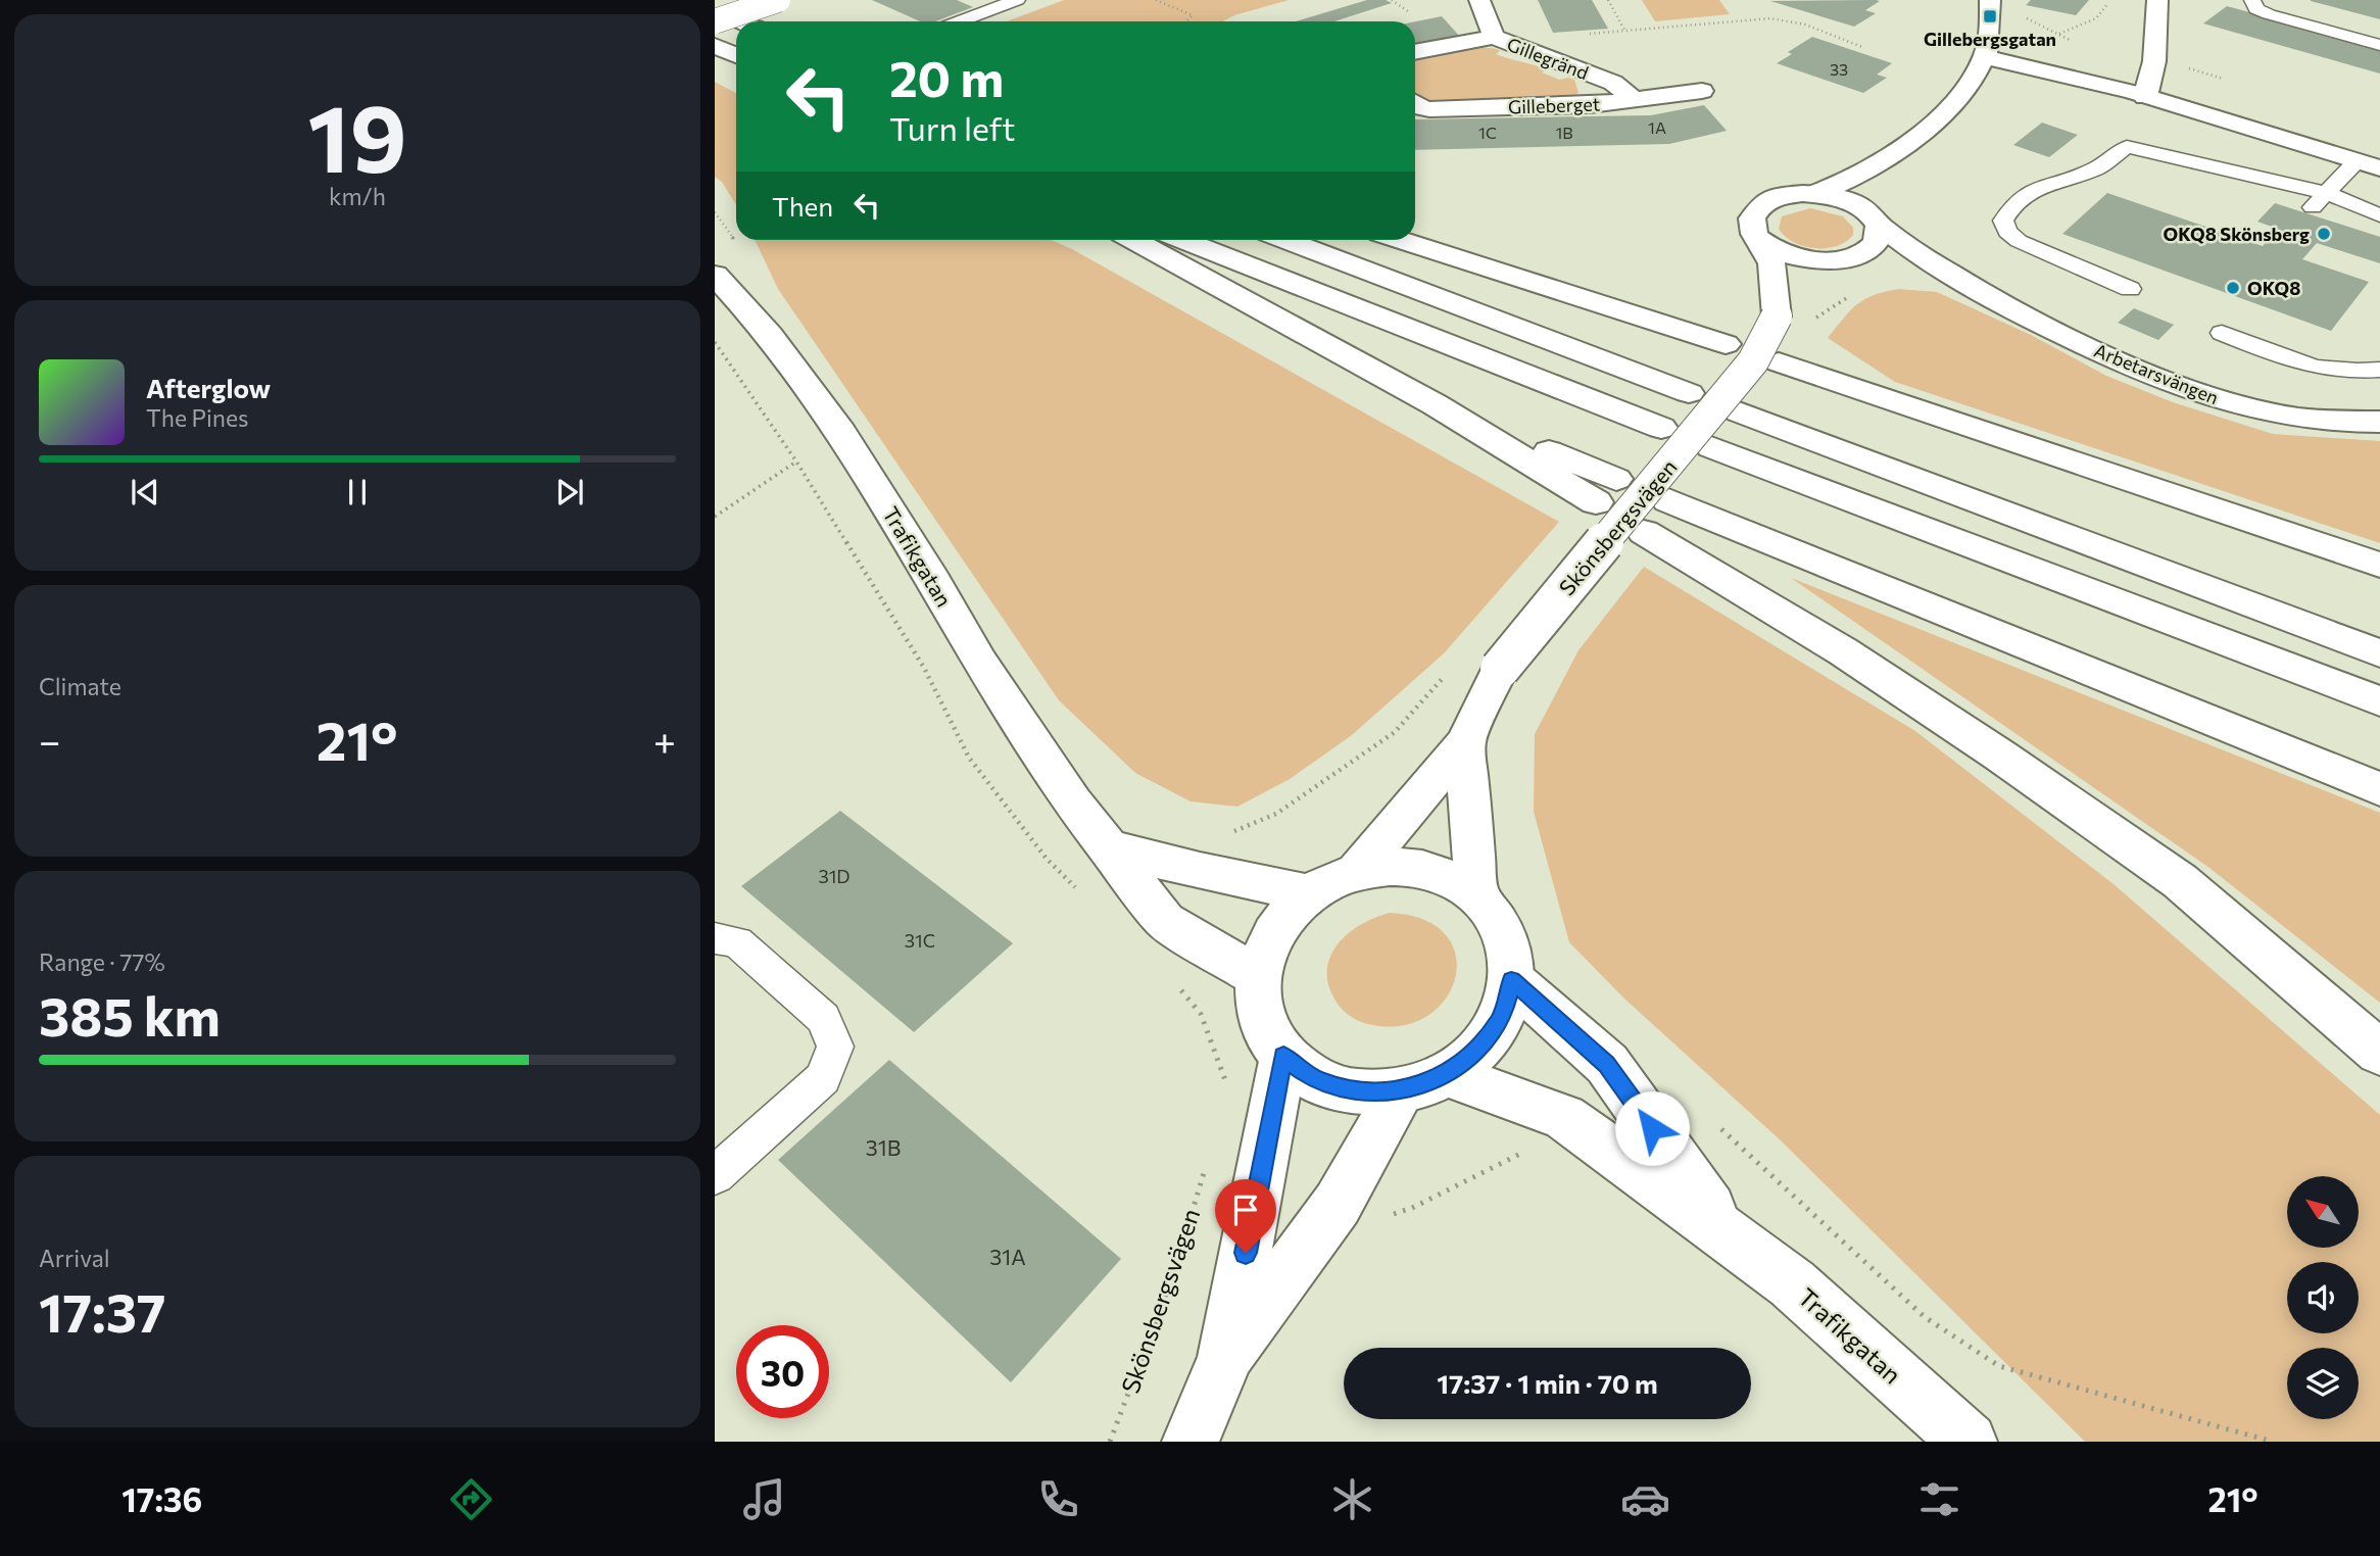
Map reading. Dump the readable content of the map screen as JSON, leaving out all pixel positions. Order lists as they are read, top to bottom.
{
  "streets": {
    "main road": [
      "Gillegränd",
      "Gilleberget",
      "Arbetarsvängen",
      "Skönsbergsvägen",
      "Trafikgatan"
    ]
  },
  "crossings": [
    ["Gillegränd", "Gilleberget"],
    ["Arbetarsvängen", "Skönsbergsvägen"],
    ["Skönsbergsvägen", "Trafikgatan"]
  ],
  "places": {
    "transit": ["Gillebergsgatan"],
    "other": ["OKQ8 Skönsberg", "OKQ8"]
  },
  "house_numbers": [
    "33",
    "1A",
    "1C",
    "1B",
    "31D",
    "31C",
    "31B",
    "31A"
  ],
  "north": "top left",
  "page": {
    "tile": [
      ["19", "km/h"],
      "Climate",
      ["Range · 77%", "385 km"],
      ["Arrival", "17:37"]
    ],
    "turn": ["20 m", "Turn left"],
    "then": "Then",
    "song": ["Afterglow", "The Pines"],
    "heat": ["−", "21°", "+"],
    "limit": "30",
    "trip": "17:37 · 1 min · 70 m",
    "tabs": ["17:36", "21°"]
  }
}
